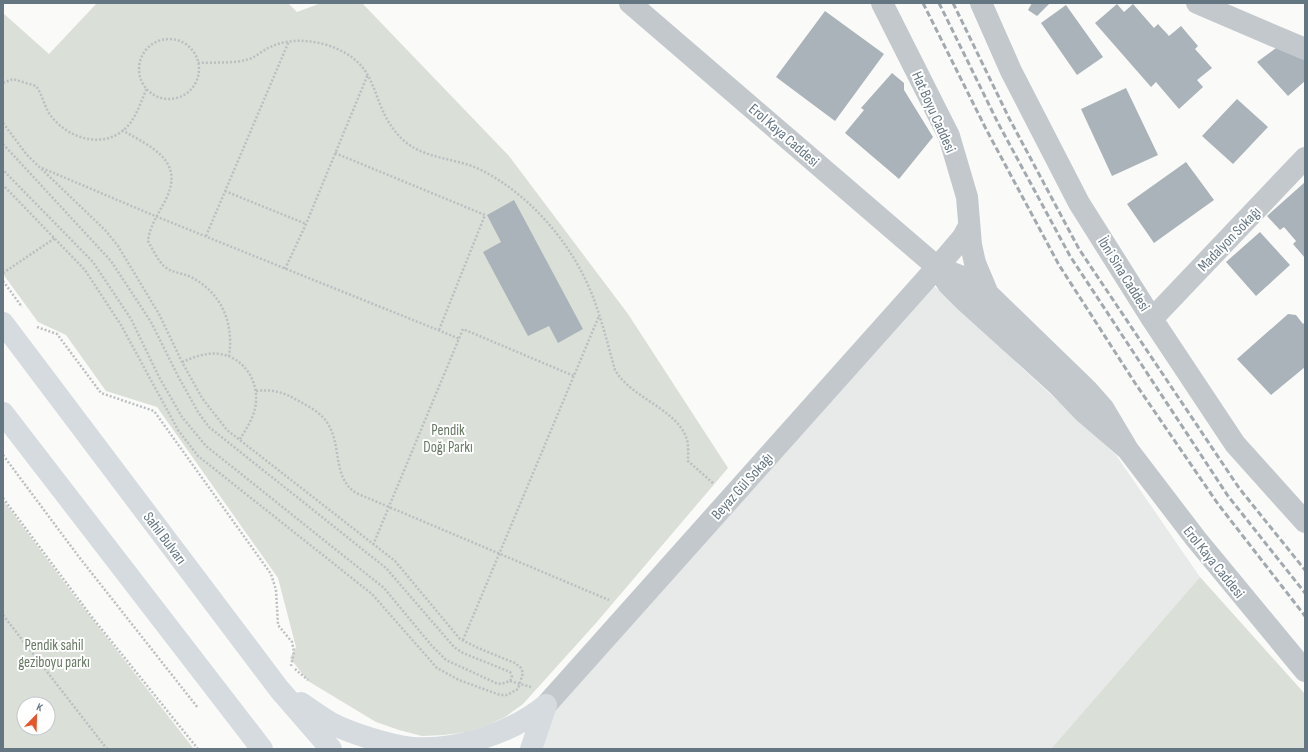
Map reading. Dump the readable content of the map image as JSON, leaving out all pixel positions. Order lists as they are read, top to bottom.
{
  "streets": {
    "highway": ["Sahil Bulvarı"],
    "street": [
      "Hat Boyu Caddesi",
      "Erol Kaya Caddesi",
      "Madalyon Sokağı",
      "İbni Sina Caddesi",
      "Beyaz Gül Sokağı"
    ]
  },
  "crossings": [
    ["Hat Boyu Caddesi", "Erol Kaya Caddesi"],
    ["Hat Boyu Caddesi", "Beyaz Gül Sokağı"],
    ["Erol Kaya Caddesi", "Beyaz Gül Sokağı"],
    ["Madalyon Sokağı", "İbni Sina Caddesi"]
  ],
  "parks": ["Pendik Doğı Parkı", "Pendik sahil geziboyu parkı"],
  "north": "top right"
}
